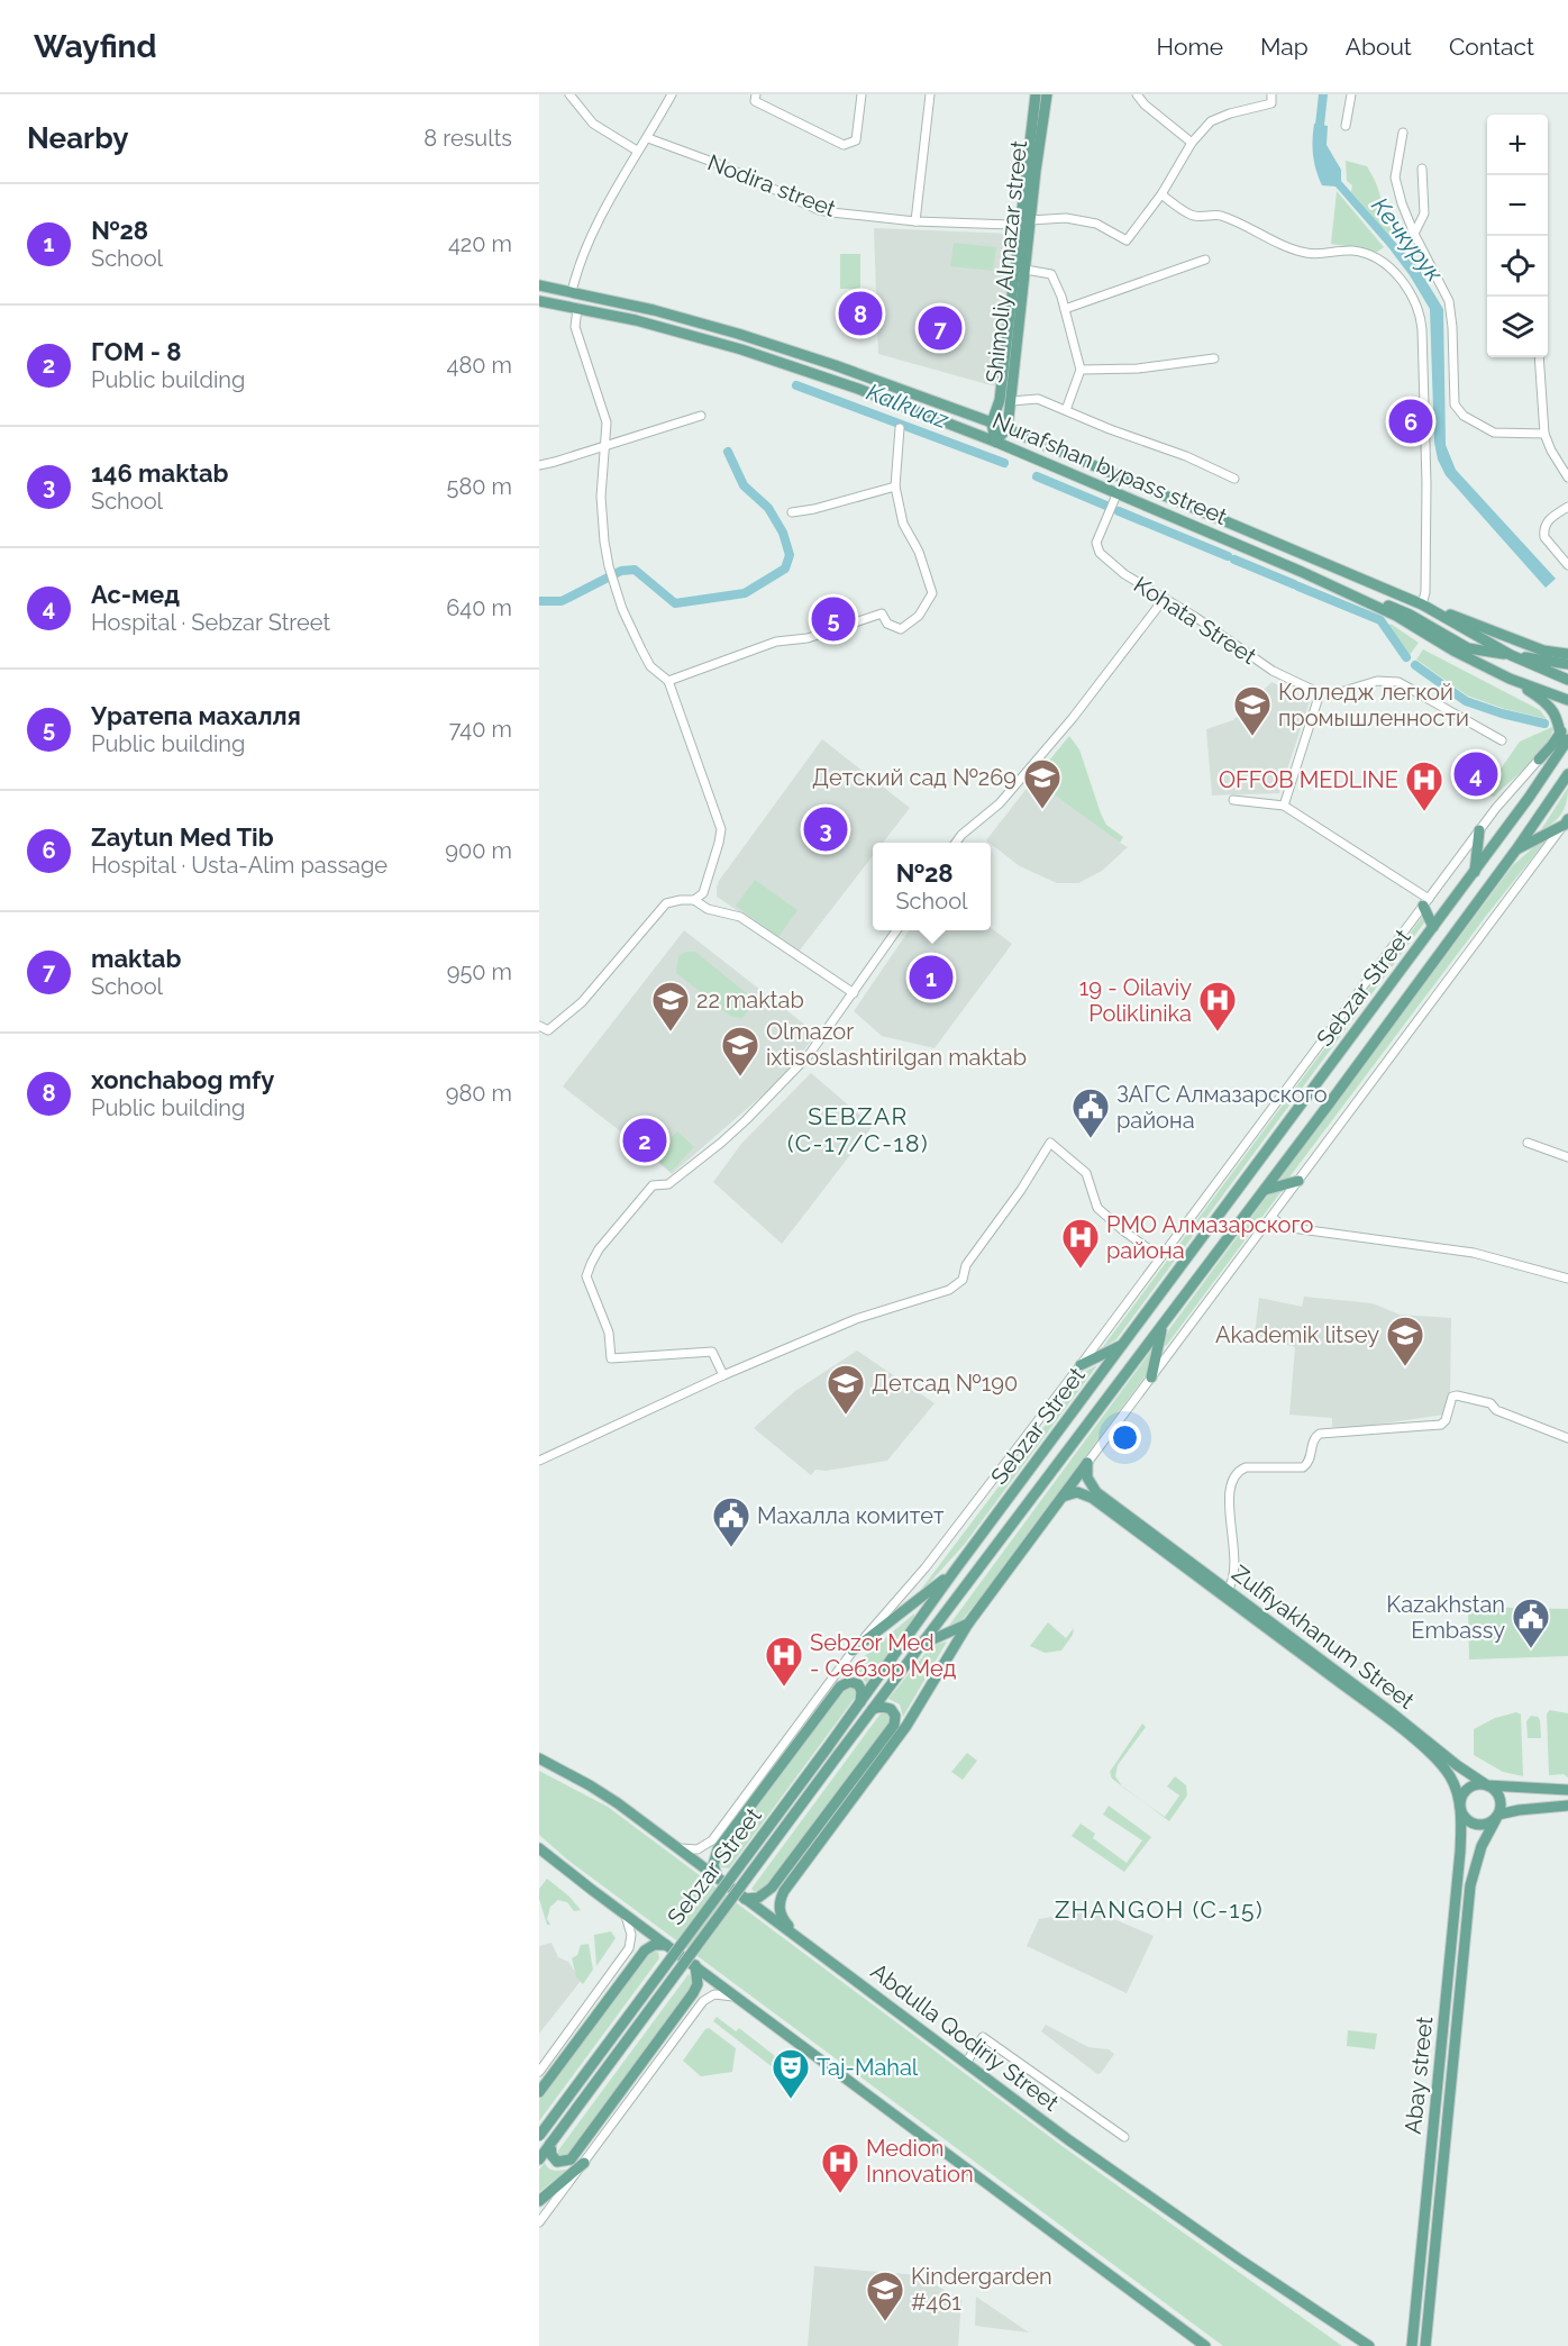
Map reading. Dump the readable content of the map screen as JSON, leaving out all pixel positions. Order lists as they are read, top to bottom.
{
  "streets": {
    "main road": [
      "Shimoliy Almazar street",
      "Nurafshan bypass street",
      "Sebzar Street",
      "Zulfiyakhanum Street",
      "Abdulla Qodiriy Street",
      "Abay street"
    ],
    "street": ["Nodira street", "Kohata Street"]
  },
  "crossings": [
    ["Nodira street", "Shimoliy Almazar street"],
    ["Shimoliy Almazar street", "Nurafshan bypass street"],
    ["Nurafshan bypass street", "Kohata Street"],
    ["Sebzar Street", "Abdulla Qodiriy Street"],
    ["Zulfiyakhanum Street", "Abay street"]
  ],
  "districts": ["SEBZAR (C-17/C-18)", "ZHANGOH (C-15)"],
  "water": ["Кечкурук", "Kalkuaz"],
  "places": {
    "school or university": [
      "Колледж легкой промышленности",
      "Детский сад №269",
      "22 maktab",
      "Olmazor ixtisoslashtirilgan maktab",
      "Akademik litsey",
      "Детсад №190",
      "Kindergarden #461"
    ],
    "hospital": [
      "OFFOB MEDLINE",
      "19 - Oilaviy Poliklinika",
      "РМО Алмазарского района",
      "Sebzor Med - Себзор Мед",
      "Medion Innovation"
    ],
    "public building": ["ЗАГС Алмазарского района", "Махалла комитет", "Kazakhstan Embassy"],
    "theatre": ["Taj-Mahal"]
  },
  "page": {
    "header": "Wayfind",
    "nav": [
      "Home",
      "Map",
      "About",
      "Contact"
    ],
    "heading": ["Nearby", "8 results"],
    "map_buttons": ["+", "−"],
    "list": [
      {
        "mark": "1",
        "name": "№28",
        "note": "School",
        "value": "420 m"
      },
      {
        "mark": "2",
        "name": "ГОМ - 8",
        "note": "Public building",
        "value": "480 m"
      },
      {
        "mark": "3",
        "name": "146 maktab",
        "note": "School",
        "value": "580 m"
      },
      {
        "mark": "4",
        "name": "Ас-мед",
        "note": "Hospital · Sebzar Street",
        "value": "640 m"
      },
      {
        "mark": "5",
        "name": "Уратепа махалля",
        "note": "Public building",
        "value": "740 m"
      },
      {
        "mark": "6",
        "name": "Zaytun Med Tib",
        "note": "Hospital · Usta-Alim passage",
        "value": "900 m"
      },
      {
        "mark": "7",
        "name": "maktab",
        "note": "School",
        "value": "950 m"
      },
      {
        "mark": "8",
        "name": "xonchabog mfy",
        "note": "Public building",
        "value": "980 m"
      }
    ],
    "pins": [
      "8",
      "7",
      "6",
      "5",
      "4",
      "3",
      "1",
      "2"
    ],
    "popup": ["№28", "School"]
  }
}
